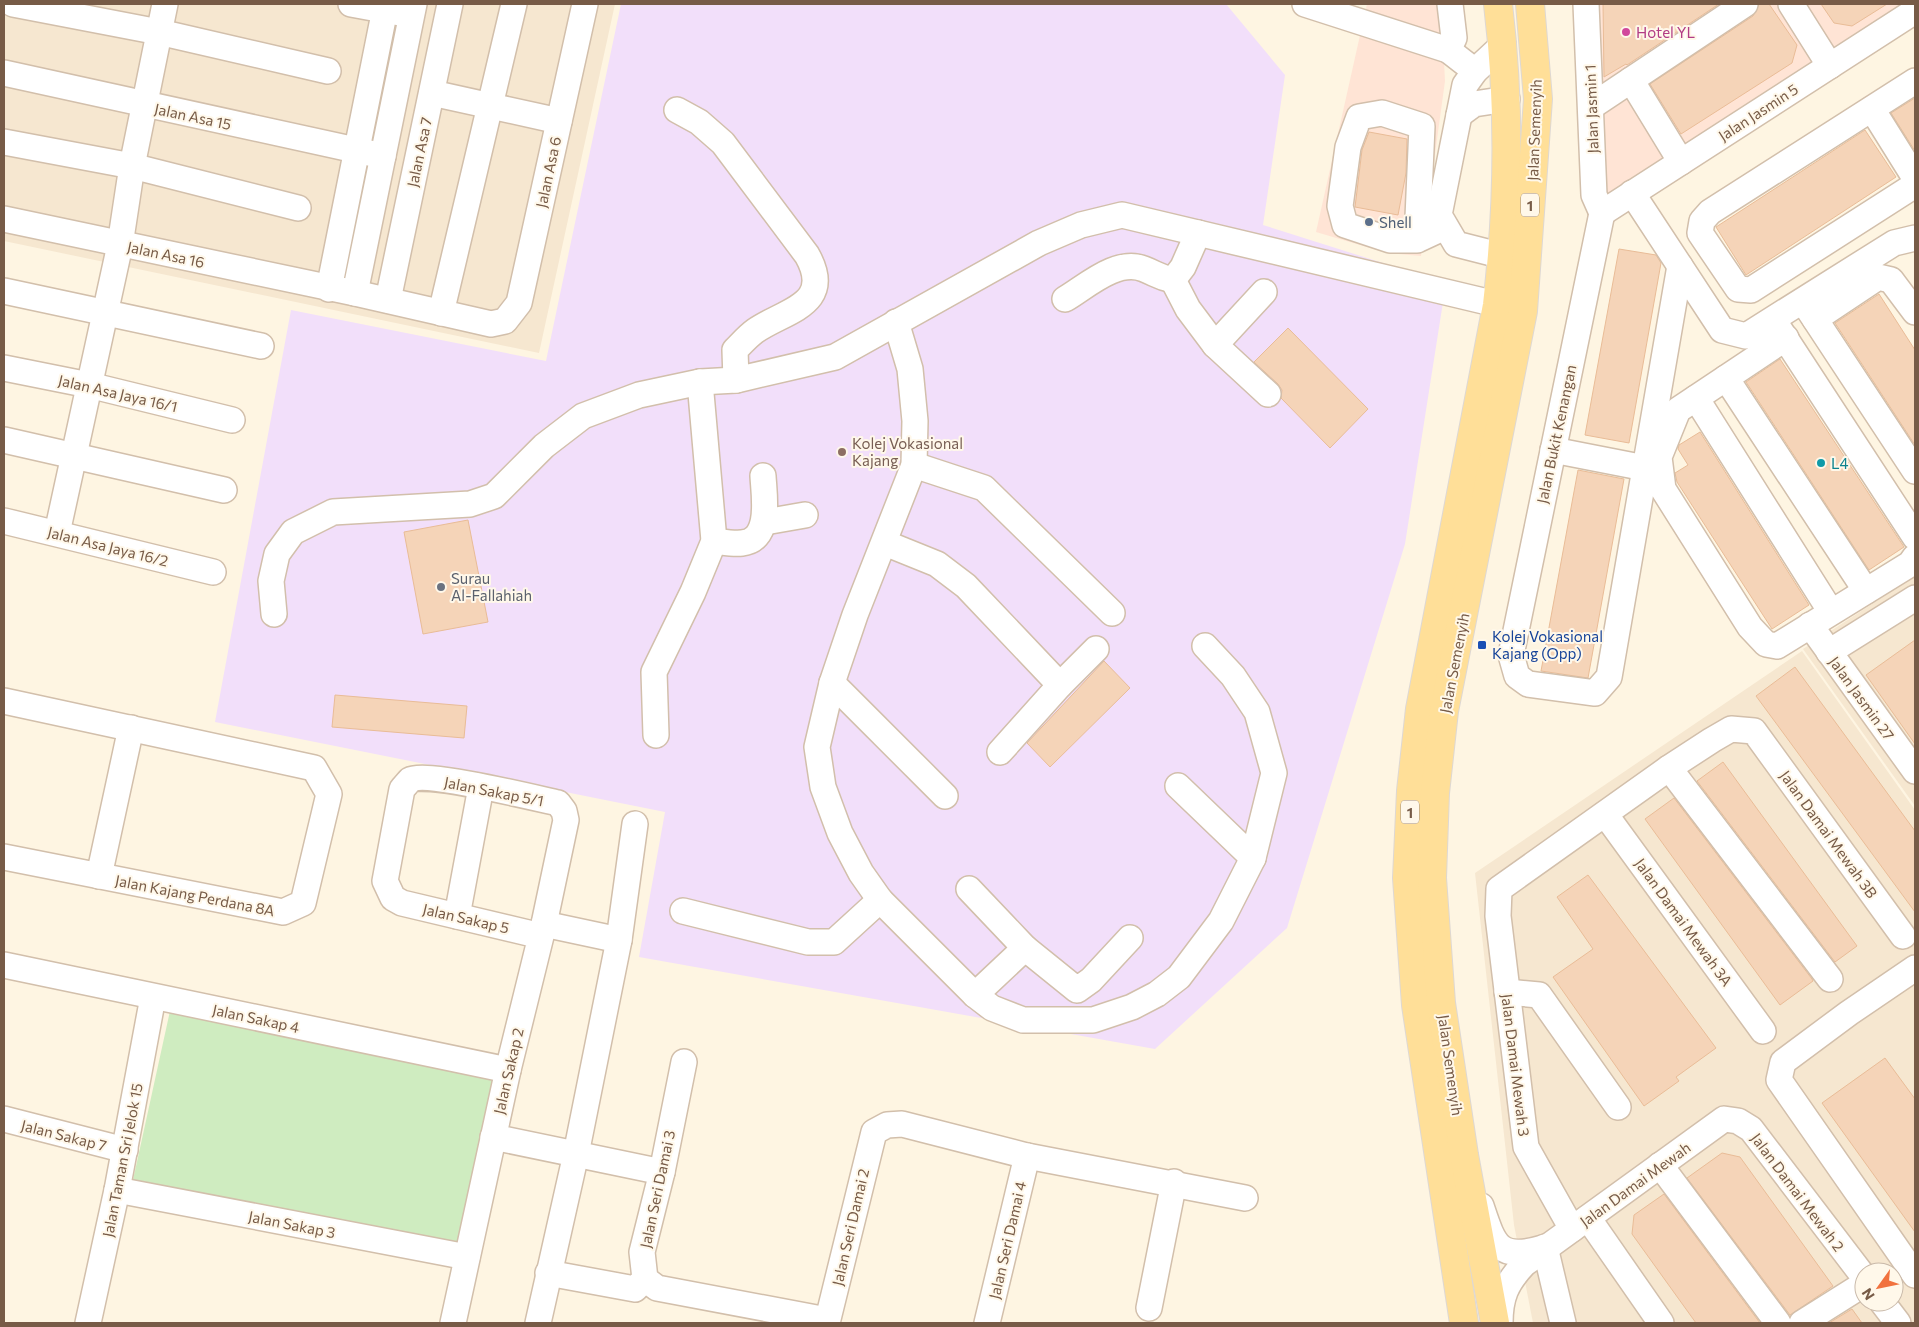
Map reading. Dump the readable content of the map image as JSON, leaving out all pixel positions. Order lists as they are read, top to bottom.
{
  "streets": {
    "main road": ["Jalan Semenyih", "1"],
    "street": [
      "Jalan Jasmin 1",
      "Jalan Jasmin 5",
      "Jalan Asa 15",
      "Jalan Asa 7",
      "Jalan Asa 6",
      "Jalan Asa 16",
      "Jalan Asa Jaya 16/1",
      "Jalan Bukit Kenangan",
      "Jalan Asa Jaya 16/2",
      "Jalan Jasmin 27",
      "Jalan Sakap 5/1",
      "Jalan Damai Mewah 3B",
      "Jalan Kajang Perdana 8A",
      "Jalan Sakap 5",
      "Jalan Damai Mewah 3A",
      "Jalan Sakap 4",
      "Jalan Damai Mewah 3",
      "Jalan Sakap 2",
      "Jalan Sakap 7",
      "Jalan Taman Sri Jelok 15",
      "Jalan Damai Mewah",
      "Jalan Seri Damai 3",
      "Jalan Damai Mewah 2",
      "Jalan Sakap 3",
      "Jalan Seri Damai 2",
      "Jalan Seri Damai 4"
    ]
  },
  "crossings": [
    ["Jalan Jasmin 1", "Jalan Jasmin 5"],
    ["Jalan Jasmin 1", "Jalan Bukit Kenangan"],
    ["Jalan Jasmin 5", "Jalan Bukit Kenangan"],
    ["Jalan Semenyih", "Jalan Damai Mewah"],
    ["Jalan Asa 7", "Jalan Asa 16"],
    ["Jalan Asa 6", "Jalan Asa 16"],
    ["Jalan Sakap 5/1", "Jalan Sakap 5"],
    ["Jalan Sakap 5/1", "Jalan Sakap 2"],
    ["Jalan Sakap 5", "Jalan Sakap 2"],
    ["Jalan Damai Mewah 3A", "Jalan Damai Mewah 3"],
    ["Jalan Sakap 4", "Jalan Sakap 2"],
    ["Jalan Sakap 4", "Jalan Taman Sri Jelok 15"],
    ["Jalan Damai Mewah 3", "Jalan Damai Mewah"],
    ["Jalan Sakap 2", "Jalan Sakap 3"],
    ["Jalan Sakap 7", "Jalan Taman Sri Jelok 15"],
    ["Jalan Taman Sri Jelok 15", "Jalan Sakap 3"],
    ["Jalan Damai Mewah", "Jalan Damai Mewah 2"],
    ["Jalan Seri Damai 2", "Jalan Seri Damai 4"]
  ],
  "places": {
    "other": [
      "Hotel YL",
      "Shell",
      "Kolej Vokasional Kajang",
      "L4",
      "Surau Al-Fallahiah"
    ],
    "transit": ["Kolej Vokasional Kajang (Opp)"]
  },
  "north": "bottom left"
}
